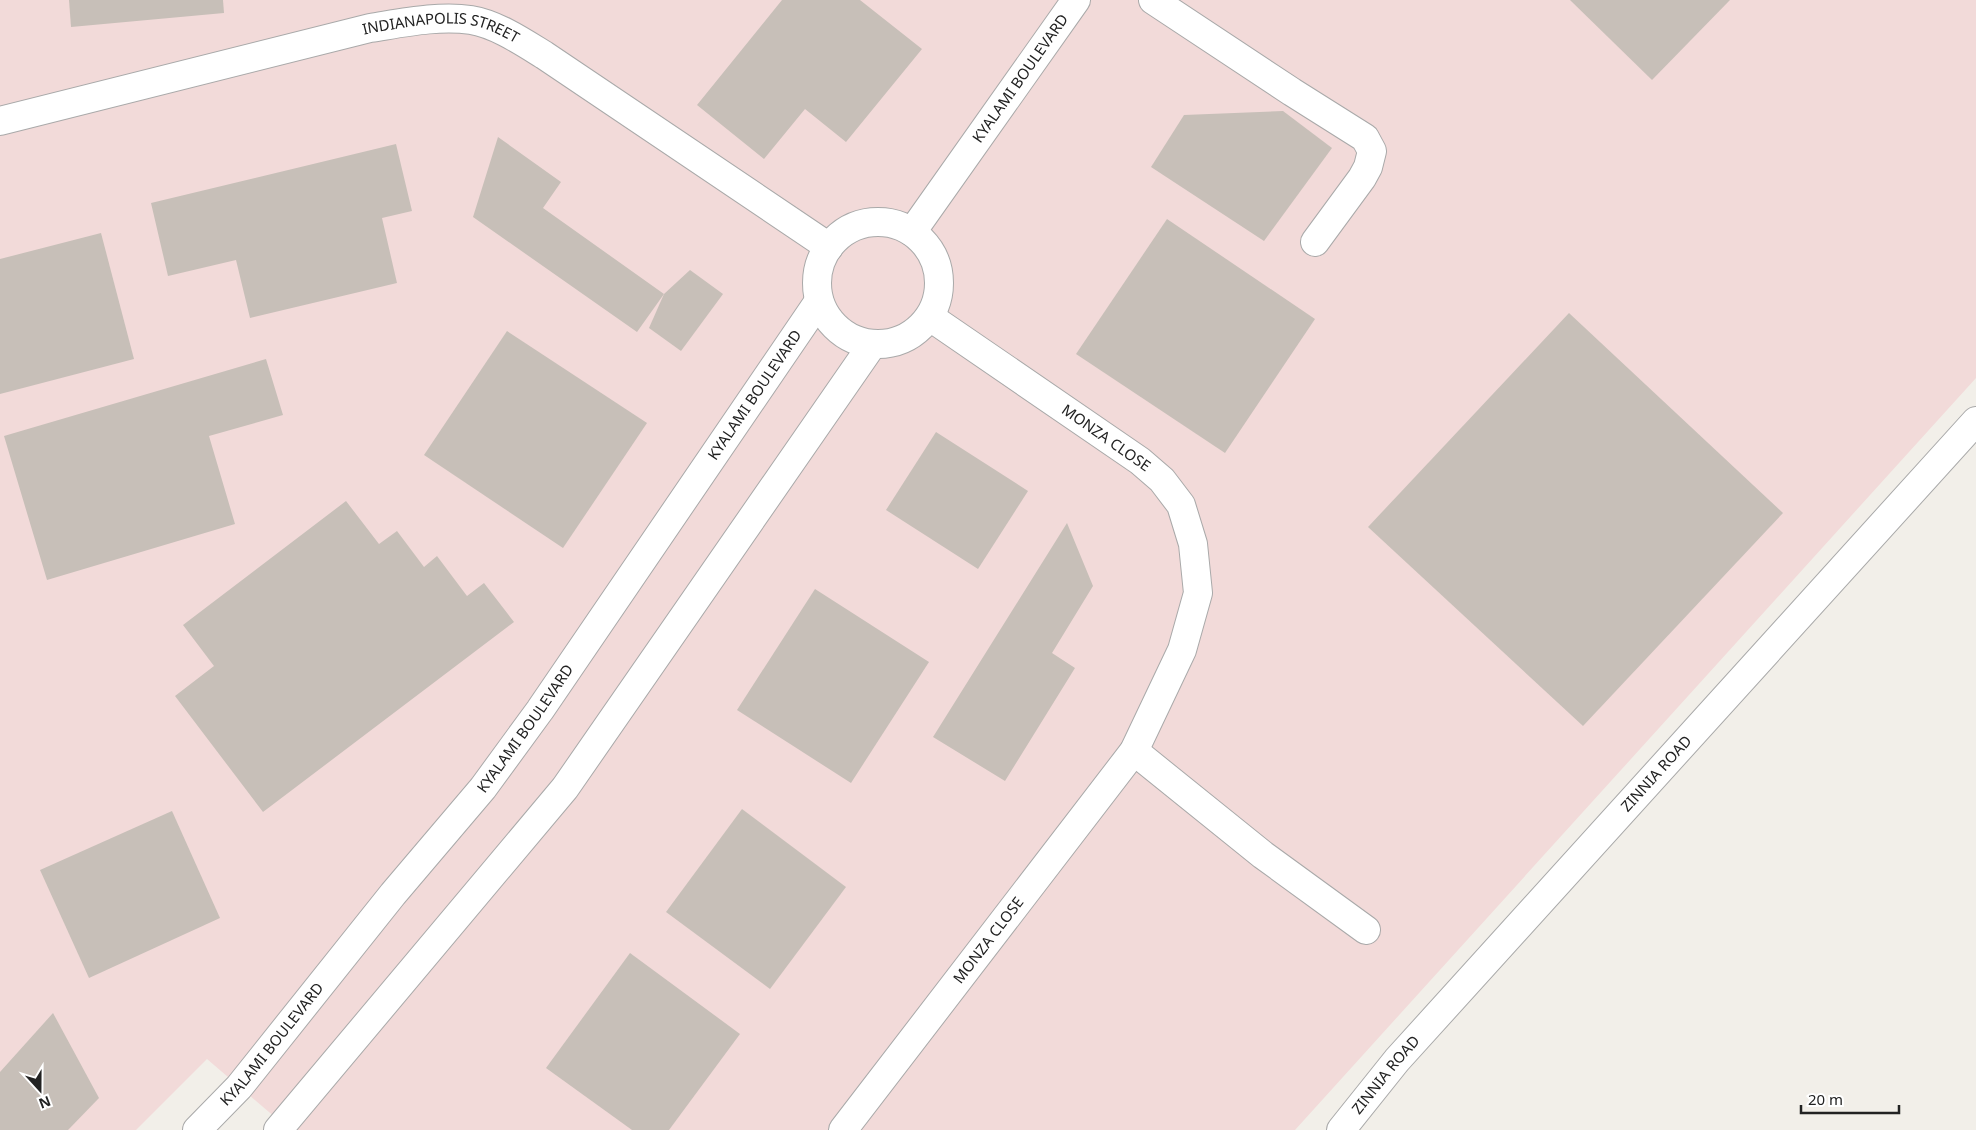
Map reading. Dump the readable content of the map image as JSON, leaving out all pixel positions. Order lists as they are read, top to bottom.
{
  "streets": {
    "street": [
      "INDIANAPOLIS STREET",
      "KYALAMI BOULEVARD",
      "MONZA CLOSE",
      "ZINNIA ROAD"
    ]
  },
  "crossings": [
    ["INDIANAPOLIS STREET", "KYALAMI BOULEVARD"],
    ["INDIANAPOLIS STREET", "MONZA CLOSE"],
    ["KYALAMI BOULEVARD", "MONZA CLOSE"]
  ],
  "scale_bar": "20 m",
  "north": "bottom"
}
